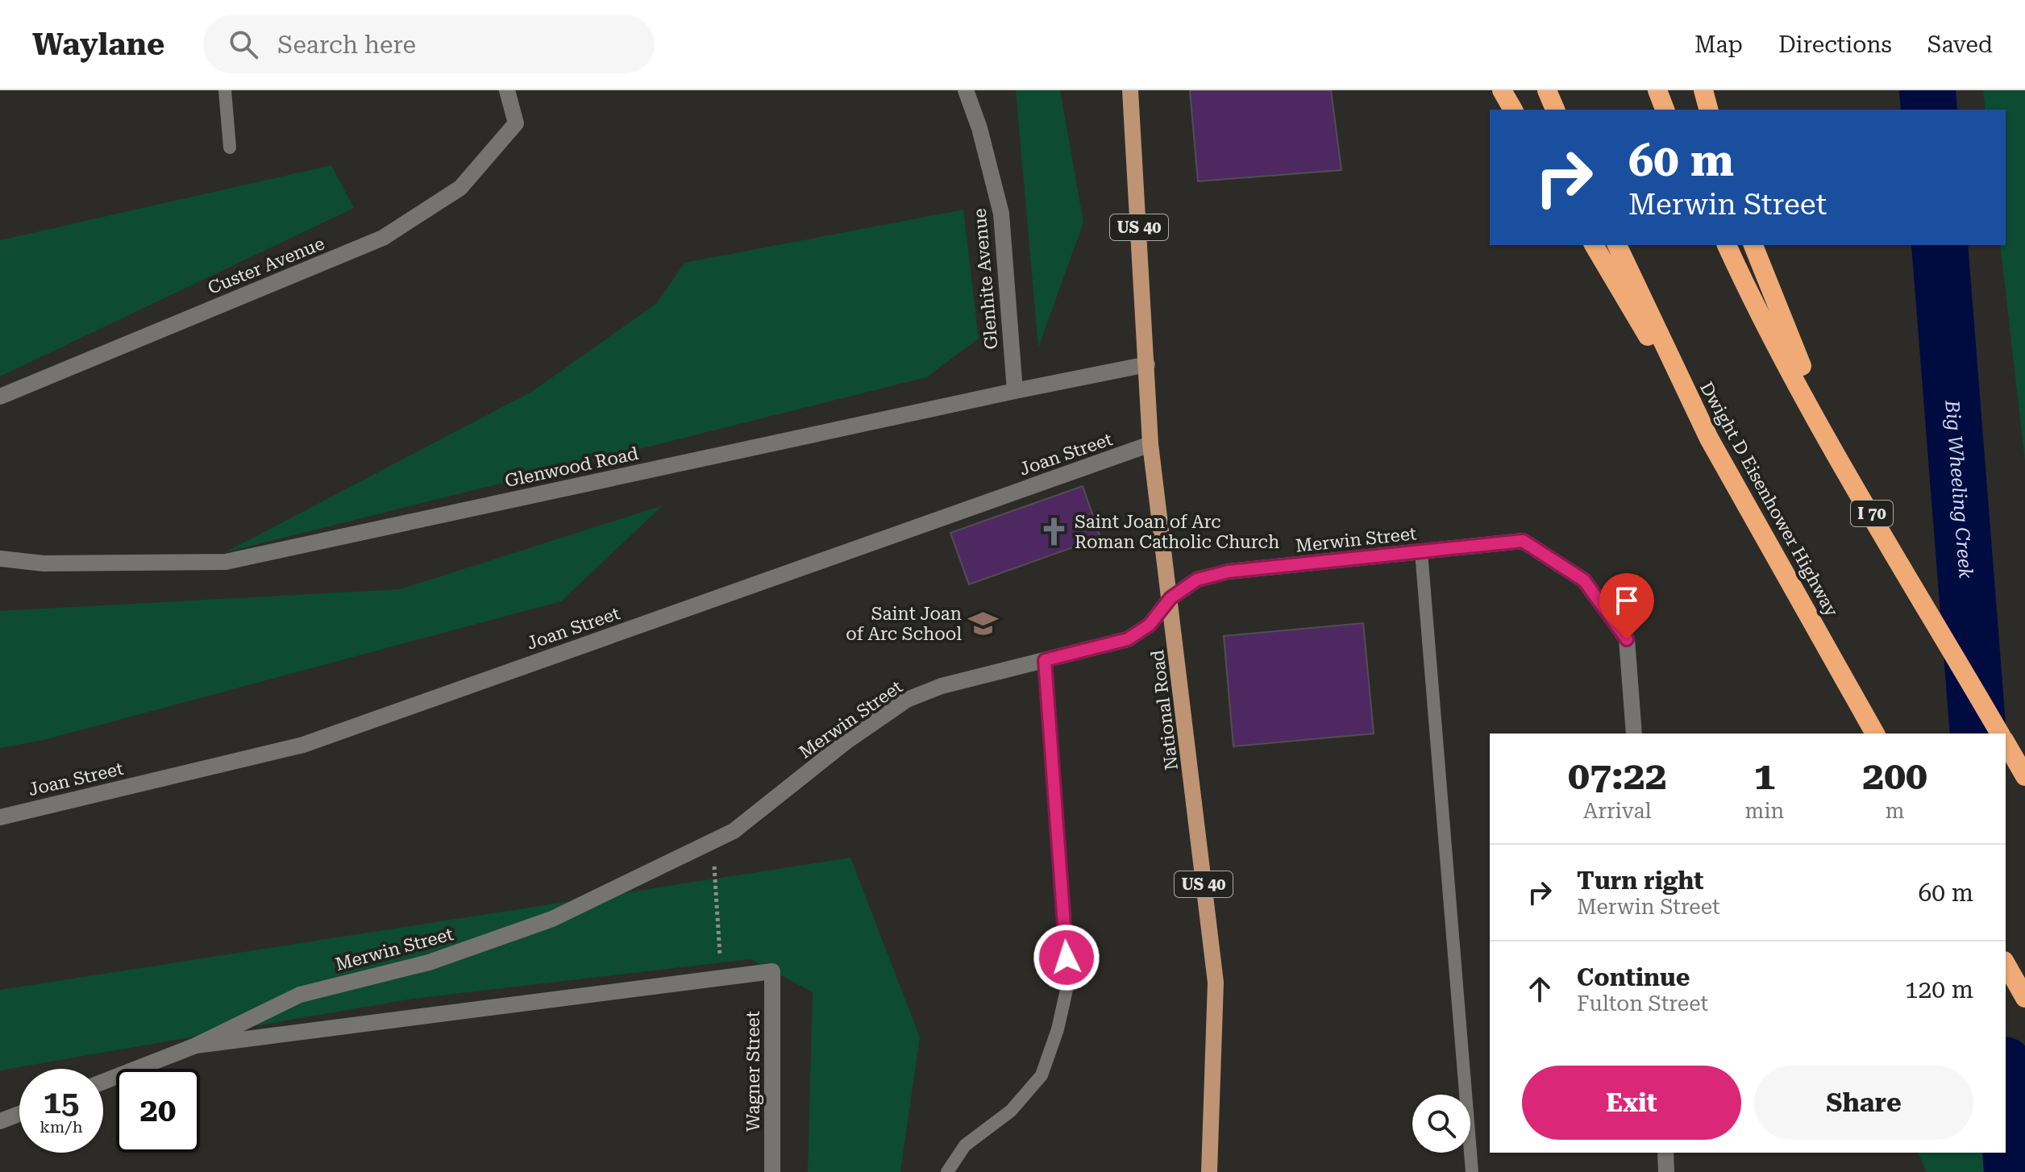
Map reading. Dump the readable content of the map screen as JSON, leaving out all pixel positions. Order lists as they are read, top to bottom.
{
  "streets": {
    "highway": ["Dwight D Eisenhower Highway", "I 70"],
    "main road": ["US 40", "National Road"],
    "street": [
      "Custer Avenue",
      "Glenhite Avenue",
      "Joan Street",
      "Glenwood Road",
      "Merwin Street",
      "Wagner Street"
    ]
  },
  "crossings": [
    ["Glenhite Avenue", "Glenwood Road"],
    ["Joan Street", "National Road"],
    ["Glenwood Road", "National Road"],
    ["Merwin Street", "National Road"],
    ["Merwin Street", "Wagner Street"]
  ],
  "water": ["Big Wheeling Creek"],
  "places": {
    "church": ["Saint Joan of Arc Roman Catholic Church"],
    "school or university": ["Saint Joan of Arc School"]
  },
  "page": {
    "header": "Waylane",
    "search": "Search here",
    "nav": ["Map", "Directions", "Saved"],
    "turn": ["60 m", "Merwin Street"],
    "eta": [
      "07:22",
      "Arrival",
      "1",
      "min",
      "200",
      "m"
    ],
    "list": [
      {
        "name": "Turn right",
        "note": "Merwin Street",
        "value": "60 m"
      },
      {
        "name": "Continue",
        "note": "Fulton Street",
        "value": "120 m"
      }
    ],
    "buttons": ["Exit", "Share"],
    "speed": "15 km/h",
    "limit": "20"
  }
}
